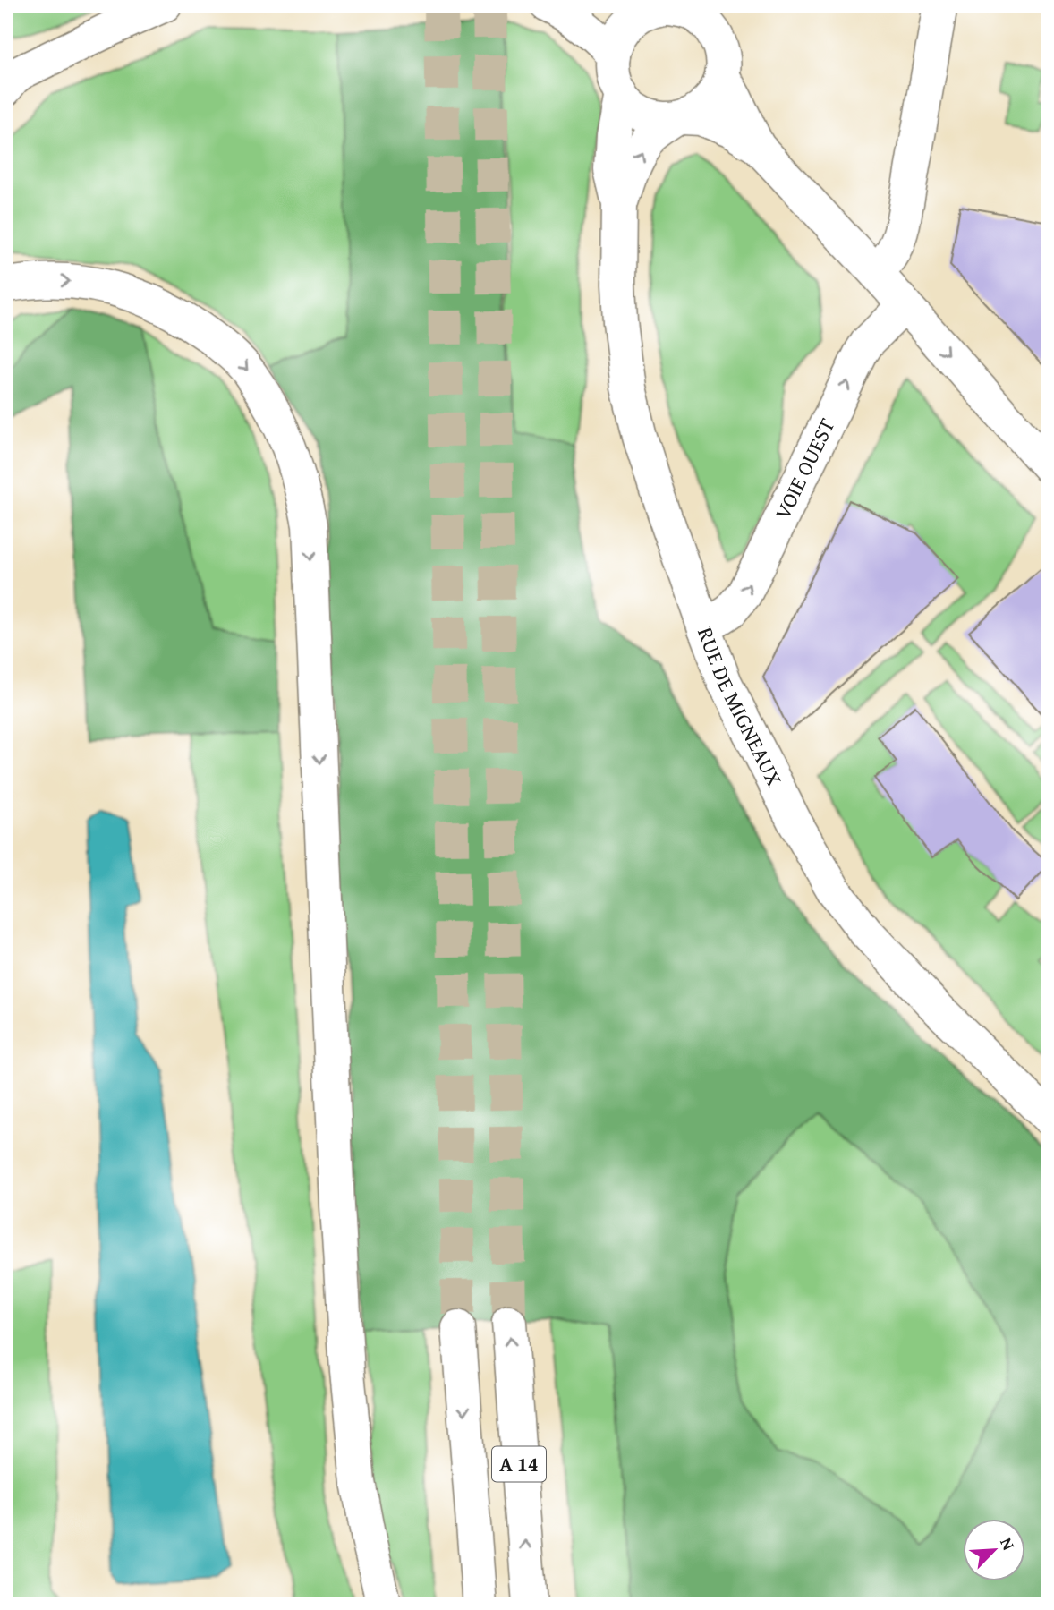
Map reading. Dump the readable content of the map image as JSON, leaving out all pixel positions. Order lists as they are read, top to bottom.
{
  "streets": {
    "main road": ["VOIE OUEST", "RUE DE MIGNEAUX", "A 14"]
  },
  "crossings": [
    ["VOIE OUEST", "RUE DE MIGNEAUX"]
  ],
  "one_way": ["VOIE OUEST"],
  "north": "top right"
}
